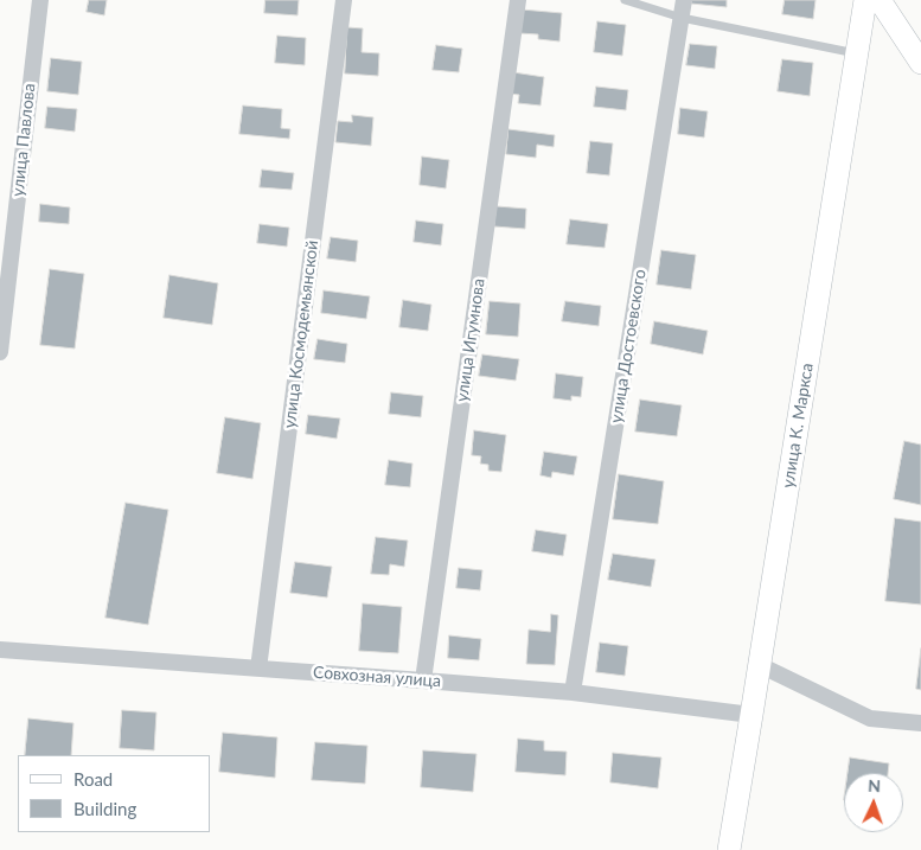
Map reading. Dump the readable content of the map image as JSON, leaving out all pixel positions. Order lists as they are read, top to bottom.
{
  "streets": {
    "main road": ["улица К. Маркса"],
    "street": [
      "улица Павлова",
      "улица Космодемьянской",
      "улица Игумнова",
      "улица Достоевского",
      "Совхозная улица"
    ]
  },
  "crossings": [
    ["улица Космодемьянской", "Совхозная улица"],
    ["улица Игумнова", "Совхозная улица"],
    ["улица Достоевского", "Совхозная улица"],
    ["улица К. Маркса", "Совхозная улица"]
  ],
  "legend": ["Road", "Building"],
  "north": "top"
}
